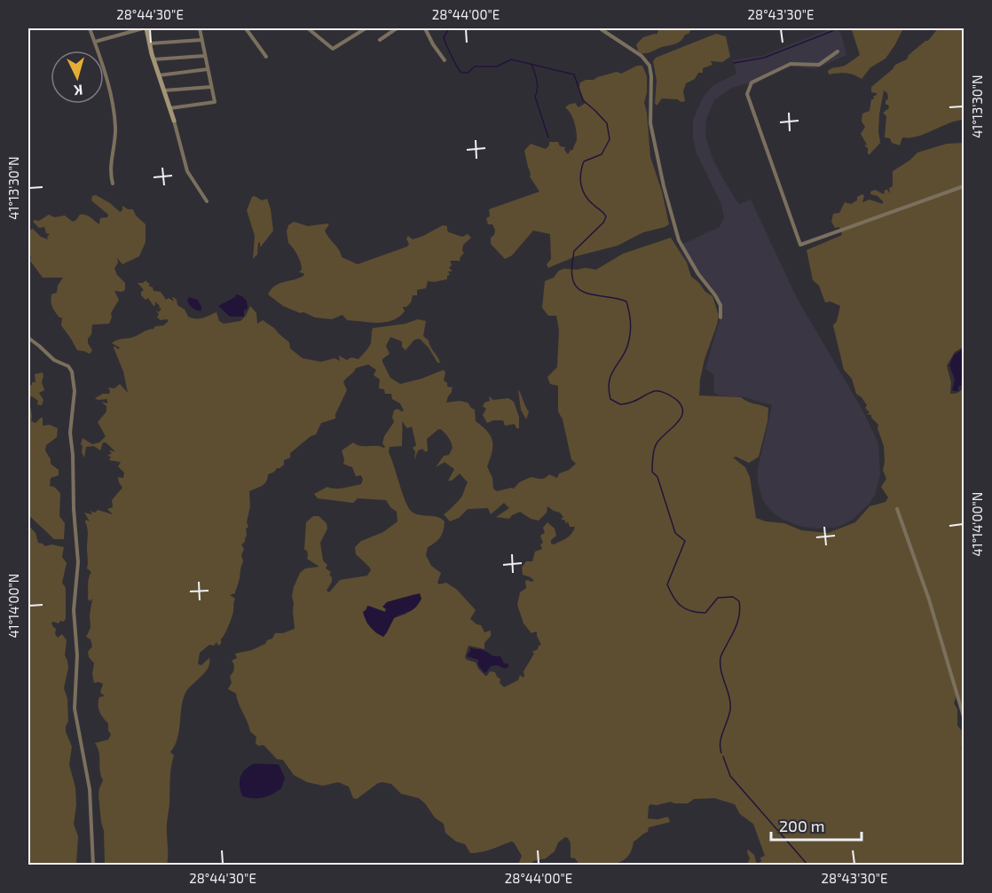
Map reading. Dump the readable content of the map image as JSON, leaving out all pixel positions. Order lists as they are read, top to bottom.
{
  "scale_bar": "200 m",
  "north": "bottom",
  "coordinates": [
    "28°44'30\"E",
    "28°44'00\"E",
    "28°43'30\"E",
    "41°13'30\"N",
    "41°14'00\"N"
  ]
}
